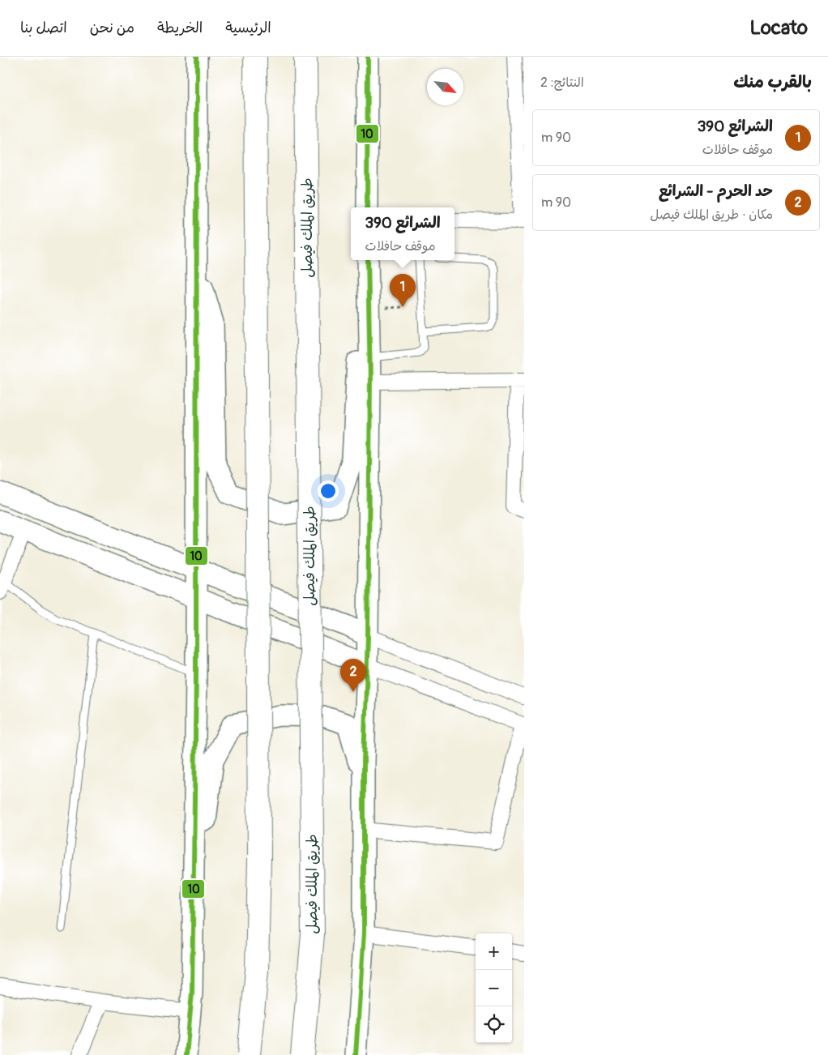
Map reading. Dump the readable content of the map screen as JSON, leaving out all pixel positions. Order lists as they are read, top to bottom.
{
  "streets": {
    "highway": ["طريق الملك فيصل"]
  },
  "lines": ["transit line 10"],
  "north": "bottom right",
  "page": {
    "header": "Locato",
    "nav": [
      "الرئيسية",
      "الخريطة",
      "من نحن",
      "اتصل بنا"
    ],
    "heading": ["بالقرب منك", "النتائج: 2"],
    "list": [
      {
        "mark": "1",
        "name": "الشرائع 390",
        "note": "موقف حافلات",
        "value": "90 m"
      },
      {
        "mark": "2",
        "name": "حد الحرم - الشرائع",
        "note": "مكان · طريق الملك فيصل",
        "value": "90 m"
      }
    ],
    "popup": ["الشرائع 390", "موقف حافلات"],
    "pins": ["1", "2"],
    "map_buttons": ["+", "−"]
  }
}
